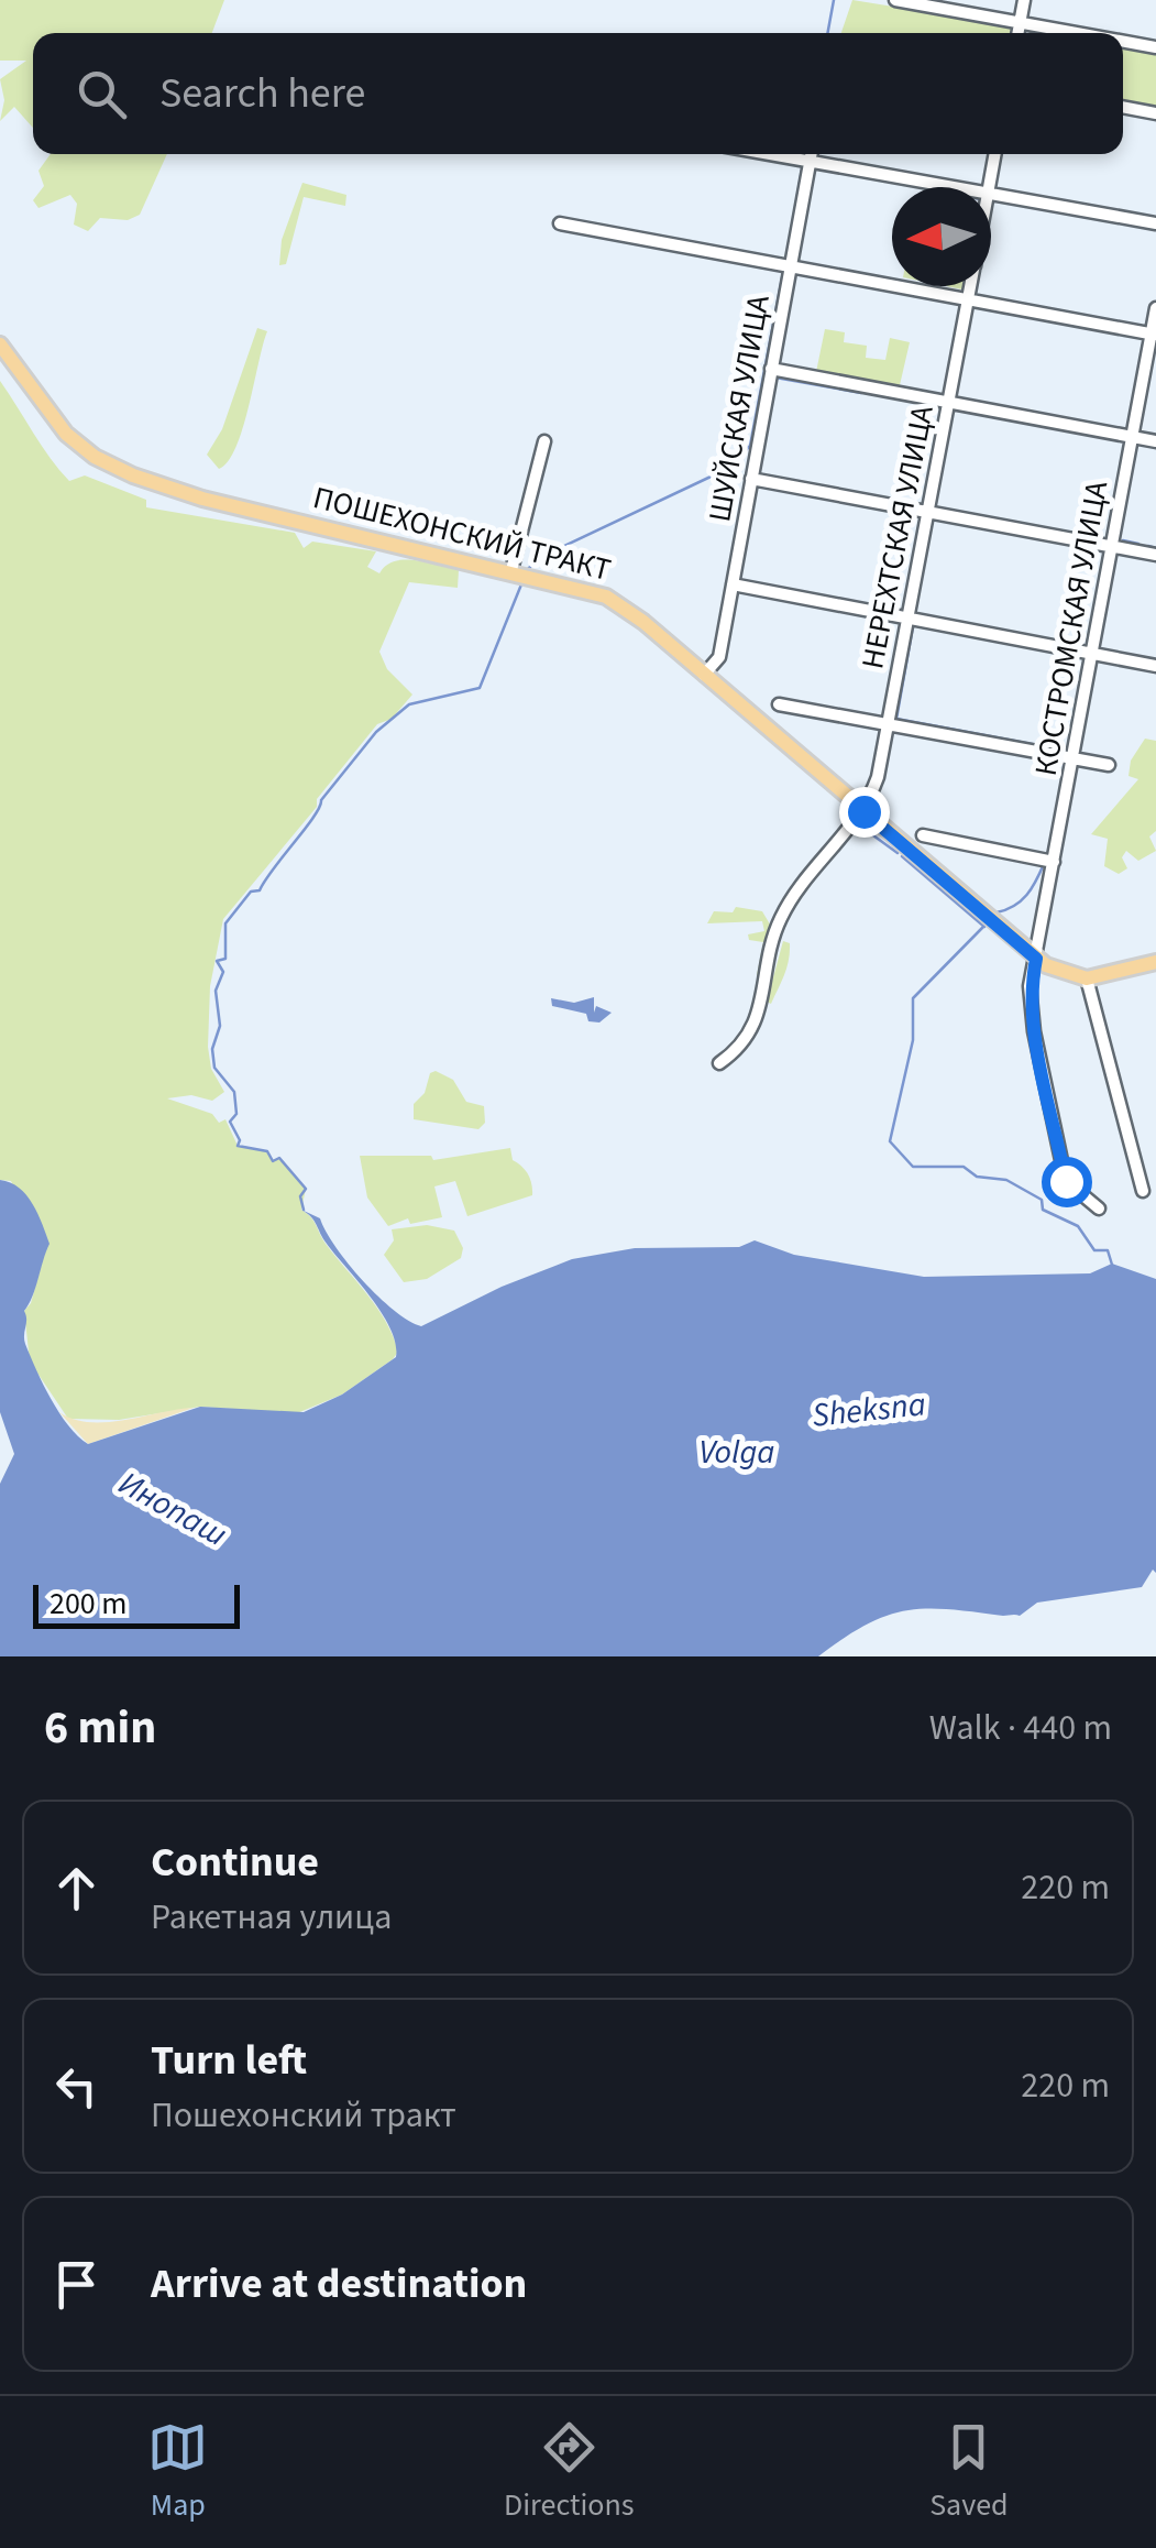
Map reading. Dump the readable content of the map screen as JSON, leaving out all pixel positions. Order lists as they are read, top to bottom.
{
  "streets": {
    "main road": ["ПОШЕХОНСКИЙ ТРАКТ"],
    "street": ["ШУЙСКАЯ УЛИЦА", "НЕРЕХТСКАЯ УЛИЦА", "КОСТРОМСКАЯ УЛИЦА"]
  },
  "crossings": [
    ["ШУЙСКАЯ УЛИЦА", "ПОШЕХОНСКИЙ ТРАКТ"],
    ["ПОШЕХОНСКИЙ ТРАКТ", "НЕРЕХТСКАЯ УЛИЦА"],
    ["ПОШЕХОНСКИЙ ТРАКТ", "КОСТРОМСКАЯ УЛИЦА"]
  ],
  "water": ["Sheksna", "Volga", "Инопаш"],
  "scale_bar": "200 m",
  "north": "left",
  "page": {
    "search": "Search here",
    "scale": "200 m",
    "heading": ["6 min", "Walk · 440 m"],
    "list": [
      ["Continue", "Ракетная улица", "220 m"],
      ["Turn left", "Пошехонский тракт", "220 m"],
      "Arrive at destination"
    ],
    "nav": ["Map", "Directions", "Saved"]
  }
}
